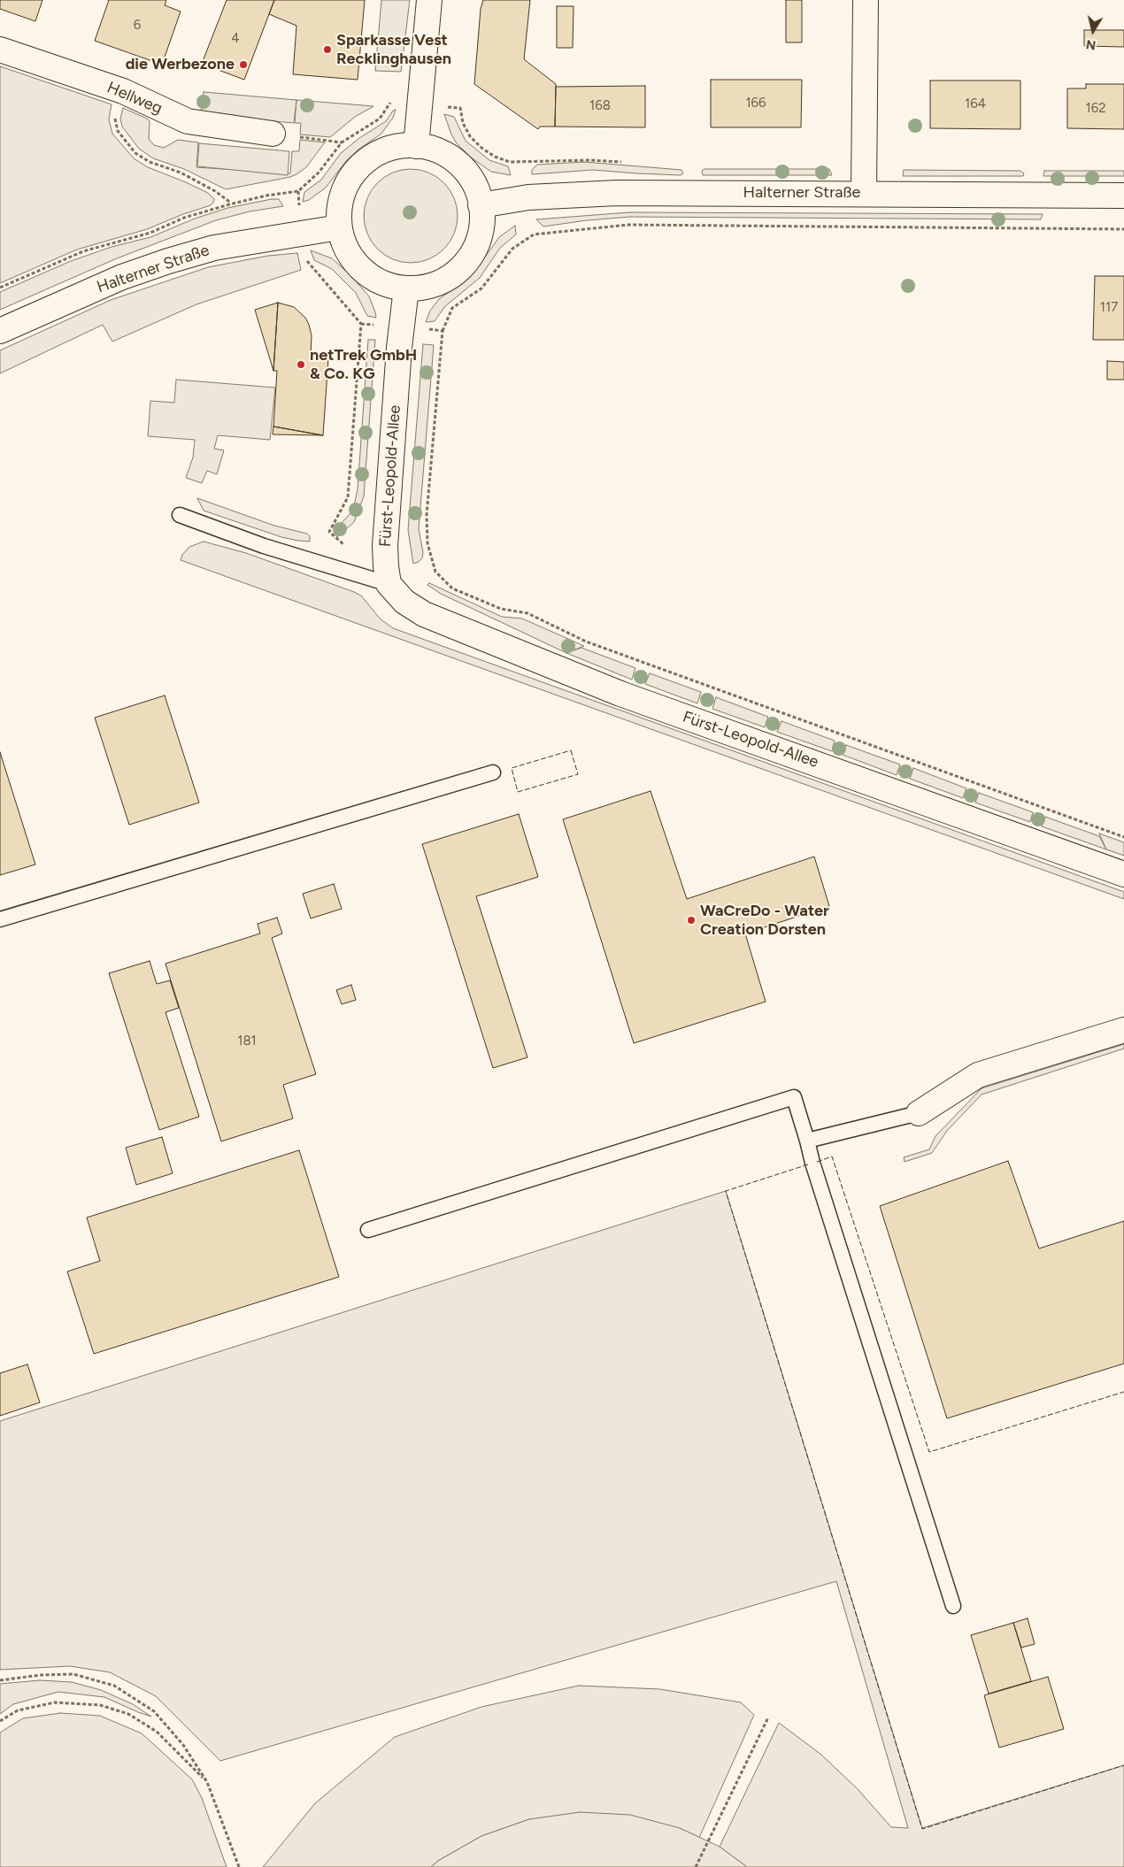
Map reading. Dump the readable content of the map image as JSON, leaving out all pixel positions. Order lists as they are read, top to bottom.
{
  "streets": {
    "street": ["Hellweg", "Halterner Straße", "Fürst-Leopold-Allee"]
  },
  "crossings": [
    ["Halterner Straße", "Fürst-Leopold-Allee"]
  ],
  "places": [
    "Sparkasse Vest Recklinghausen",
    "die Werbezone",
    "netTrek GmbH & Co. KG",
    "WaCreDo - Water Creation Dorsten"
  ],
  "house_numbers": [
    "6",
    "4",
    "166",
    "164",
    "168",
    "162",
    "117",
    "181"
  ],
  "north": "bottom"
}
